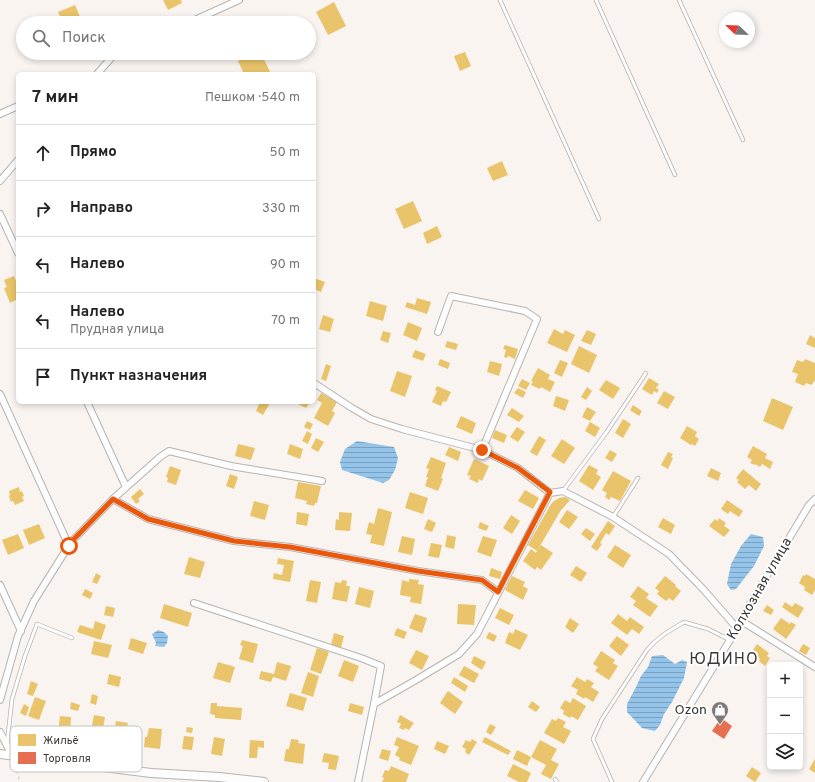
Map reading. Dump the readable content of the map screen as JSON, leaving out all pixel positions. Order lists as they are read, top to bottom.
{
  "streets": {
    "street": ["Колхозная улица"]
  },
  "districts": ["ЮДИНО"],
  "places": {
    "shop": ["Ozon"]
  },
  "legend": ["Жильё", "Торговля"],
  "north": "top left",
  "page": {
    "search": "Поиск",
    "heading": ["7 мин", "Пешком · 540 m"],
    "list": [
      ["Прямо", "50 m"],
      ["Направо", "330 m"],
      ["Налево", "90 m"],
      ["Налево", "Прудная улица", "70 m"],
      "Пункт назначения"
    ],
    "map_buttons": ["+", "−"]
  }
}
